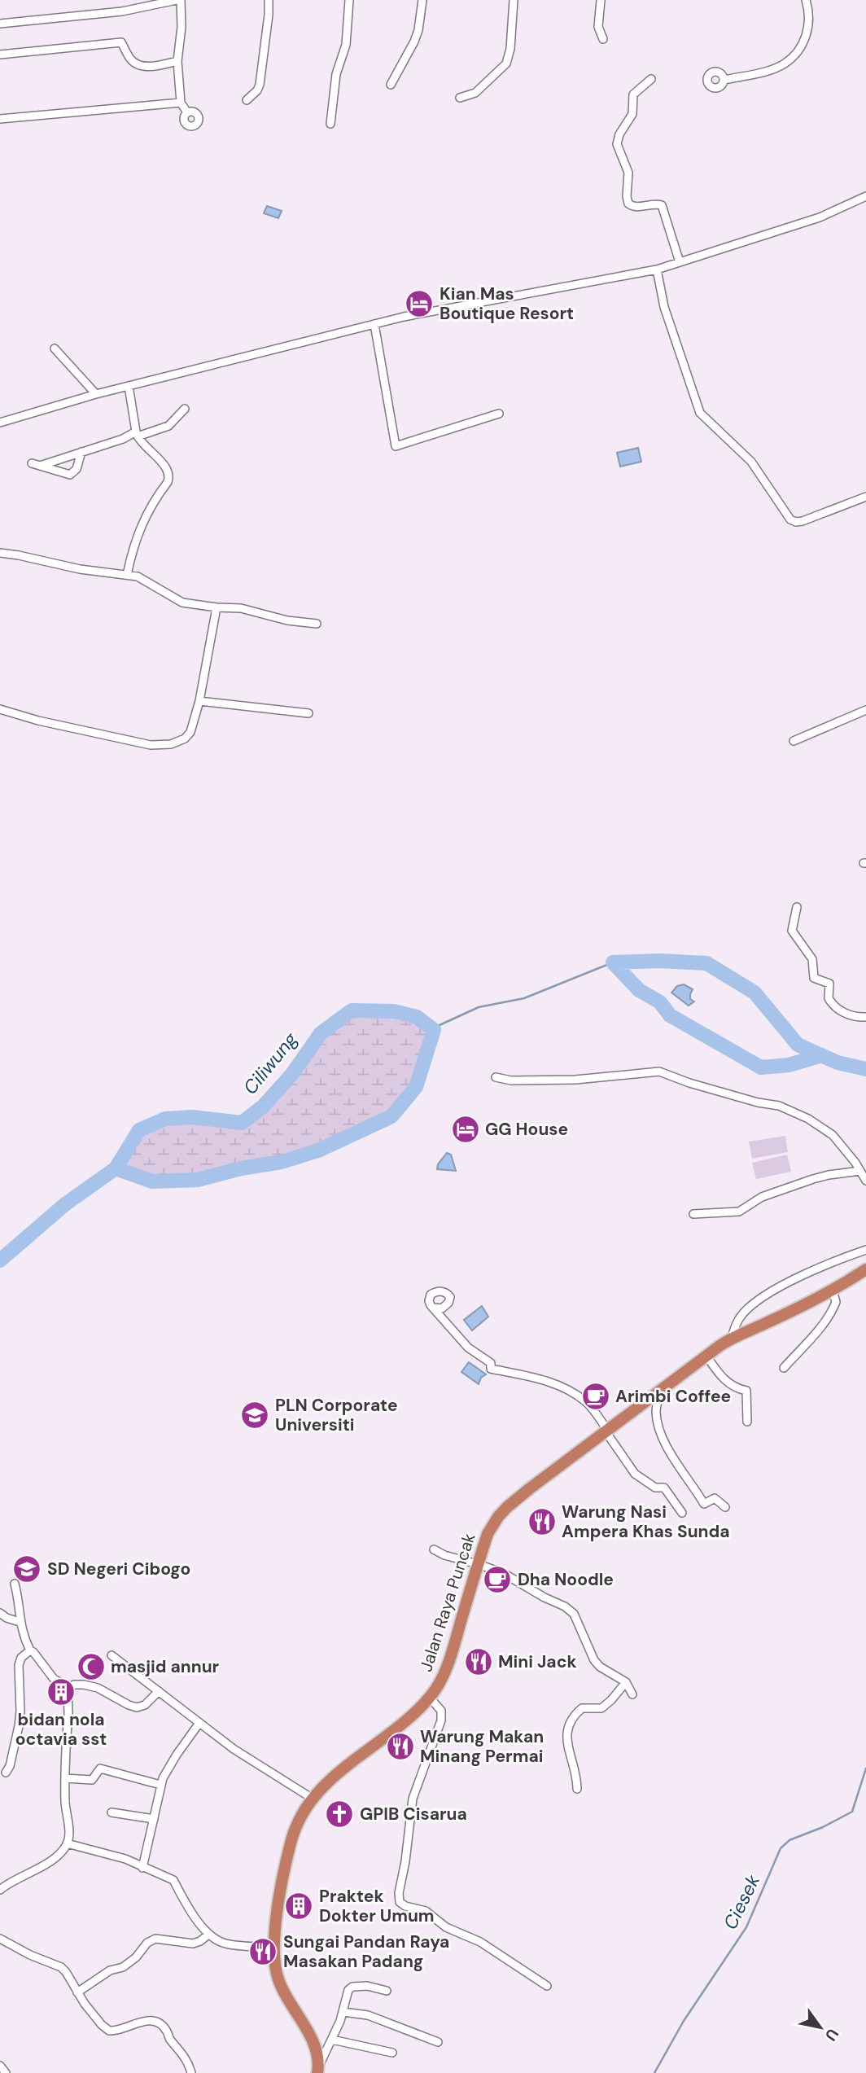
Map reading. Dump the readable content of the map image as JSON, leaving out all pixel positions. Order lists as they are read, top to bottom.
{
  "streets": {
    "highway": ["Jalan Raya Puncak"]
  },
  "water": ["Ciliwung", "Ciesek"],
  "places": {
    "hotel": ["Kian Mas Boutique Resort", "GG House"],
    "cafe": ["Arimbi Coffee", "Dha Noodle"],
    "school or university": ["PLN Corporate Universiti", "SD Negeri Cibogo"],
    "restaurant": [
      "Warung Nasi Ampera Khas Sunda",
      "Mini Jack",
      "Warung Makan Minang Permai",
      "Sungai Pandan Raya Masakan Padang"
    ],
    "mosque": ["masjid annur"],
    "building": ["bidan nola octavia sst", "Praktek Dokter Umum"],
    "church": ["GPIB Cisarua"]
  },
  "north": "bottom right"
}
